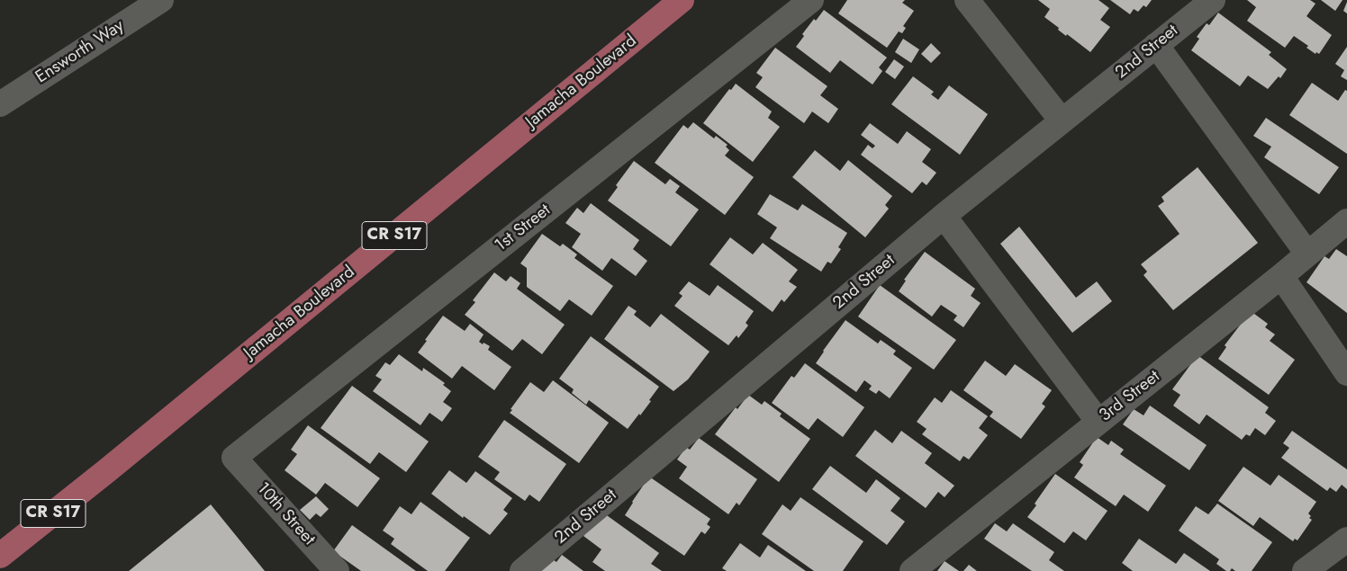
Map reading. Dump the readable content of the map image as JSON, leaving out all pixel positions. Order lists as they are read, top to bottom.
{
  "streets": {
    "main road": ["Jamacha Boulevard", "CR S17"],
    "street": [
      "Ensworth Way",
      "2nd Street",
      "1st Street",
      "3rd Street",
      "10th Street"
    ]
  },
  "crossings": [
    ["1st Street", "10th Street"]
  ]
}
